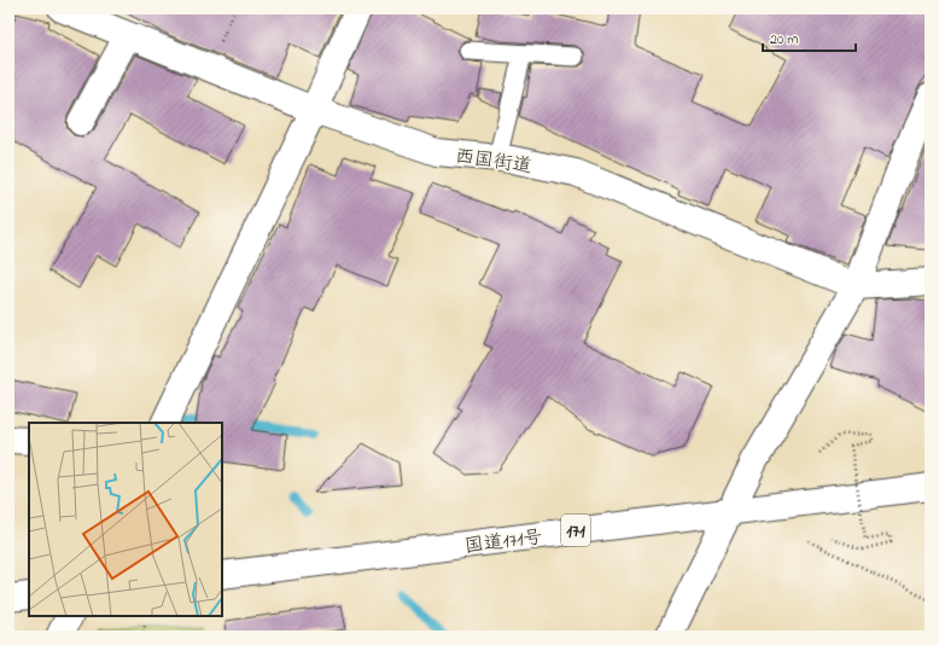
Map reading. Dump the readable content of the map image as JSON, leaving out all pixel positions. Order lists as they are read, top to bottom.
{
  "streets": {
    "main road": ["西国街道", "171", "国道171号"]
  },
  "scale_bar": "20 m"
}
